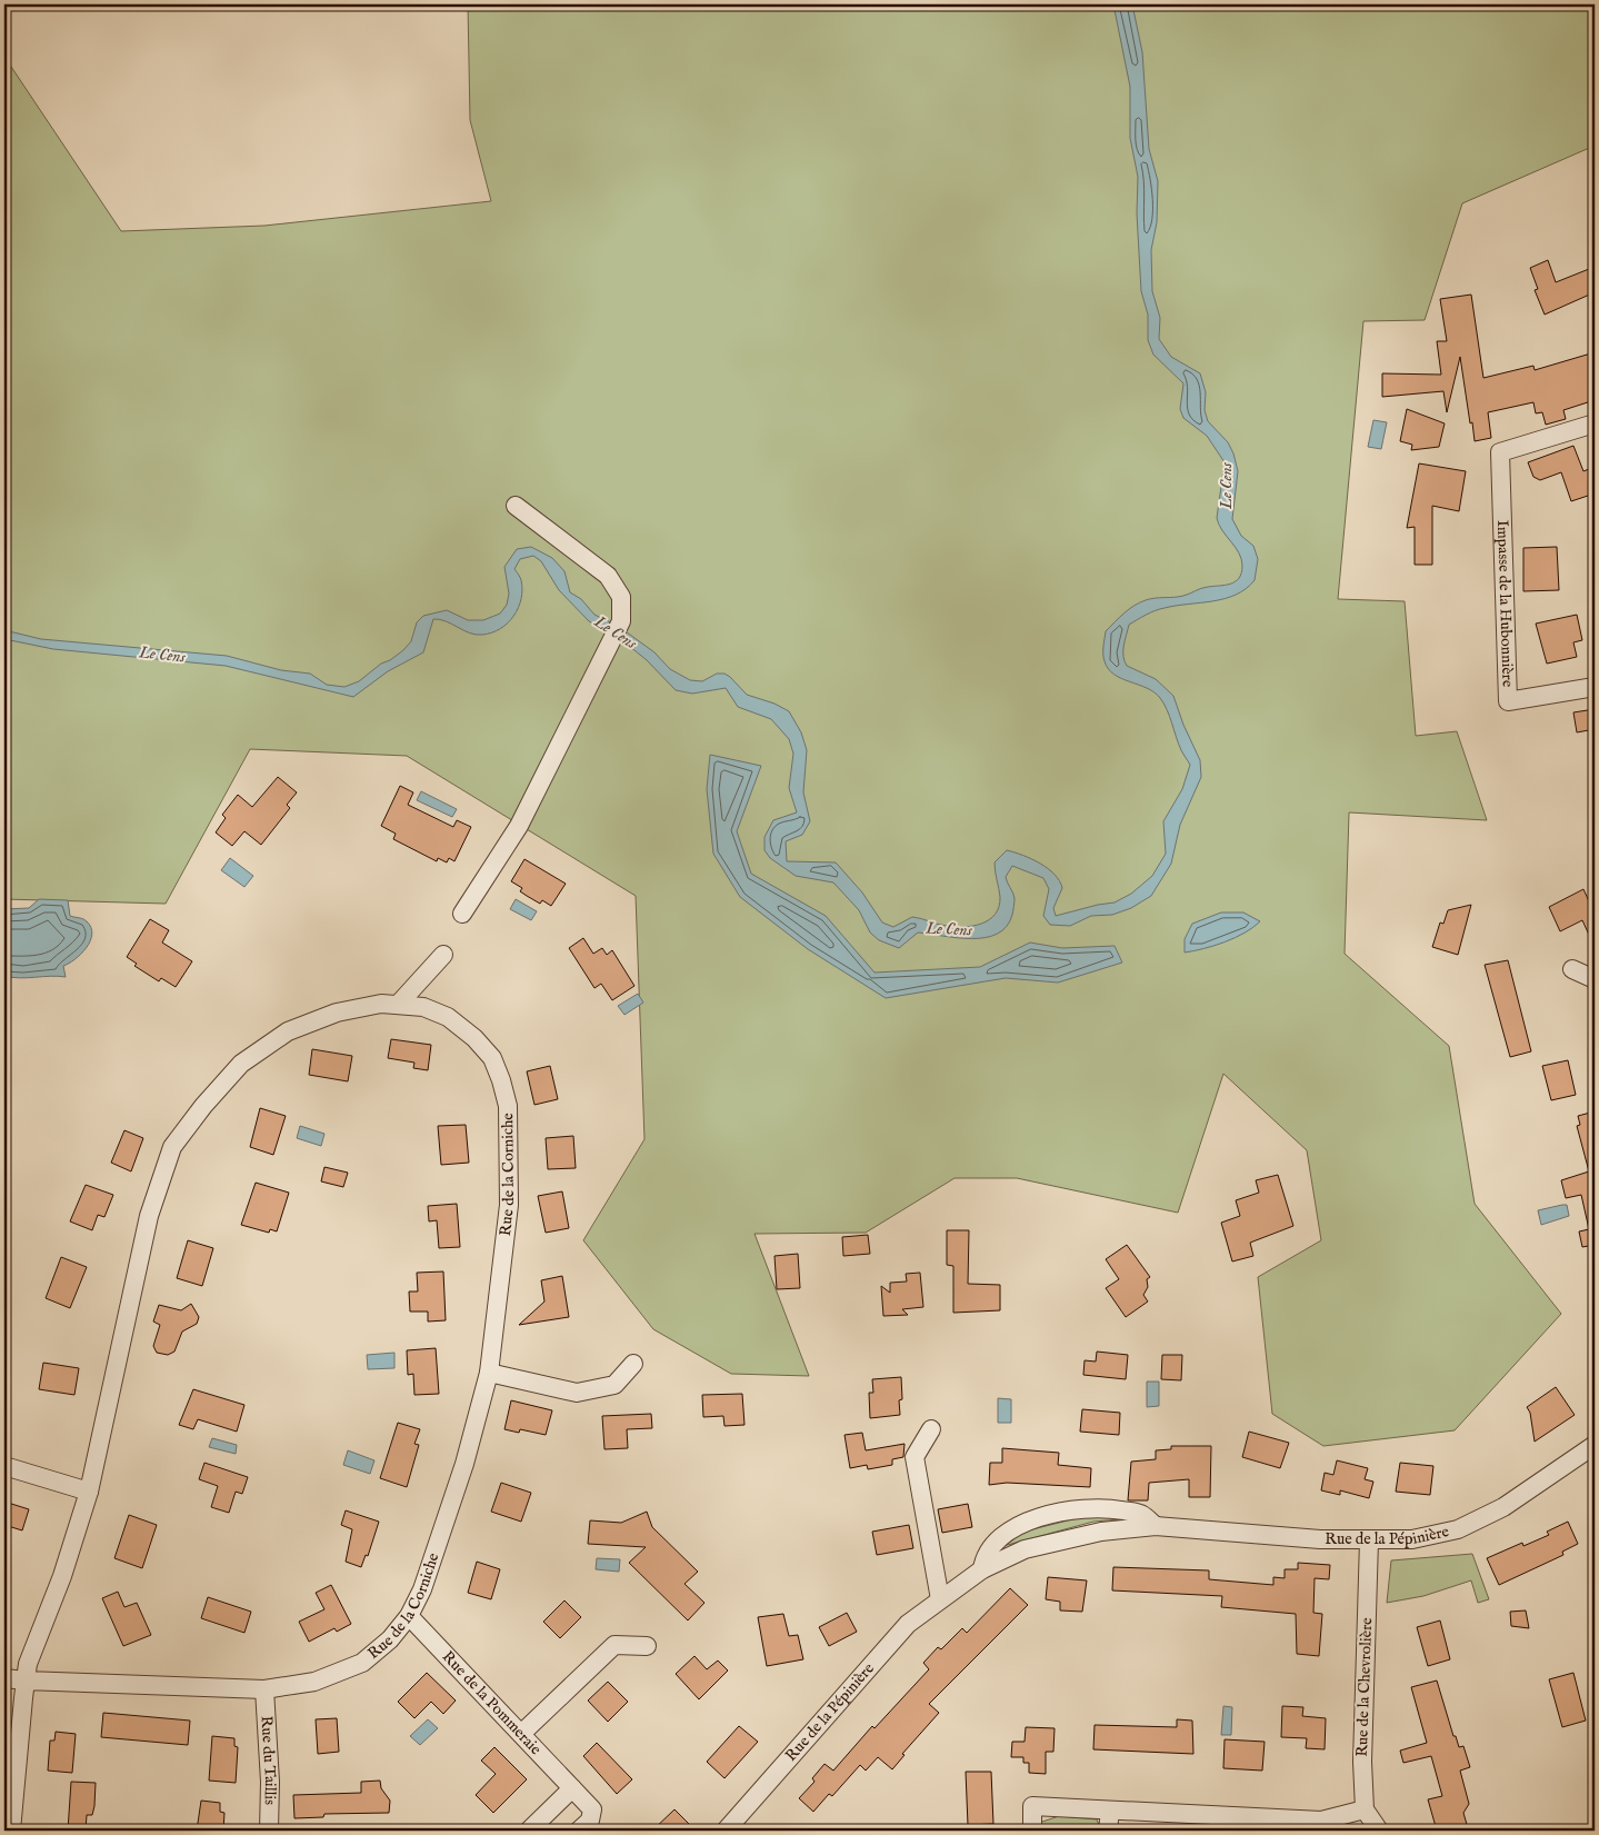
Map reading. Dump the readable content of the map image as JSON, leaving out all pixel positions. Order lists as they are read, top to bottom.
{
  "streets": {
    "street": [
      "Impasse de la Hubonnière",
      "Rue de la Corniche",
      "Rue de la Pépinière",
      "Rue de la Chevrolière",
      "Rue de la Pommeraie",
      "Rue du Taillis"
    ]
  },
  "crossings": [
    ["Rue de la Corniche", "Rue de la Pommeraie"],
    ["Rue de la Corniche", "Rue du Taillis"],
    ["Rue de la Pépinière", "Rue de la Chevrolière"]
  ],
  "water": ["Le Cens"]
}
